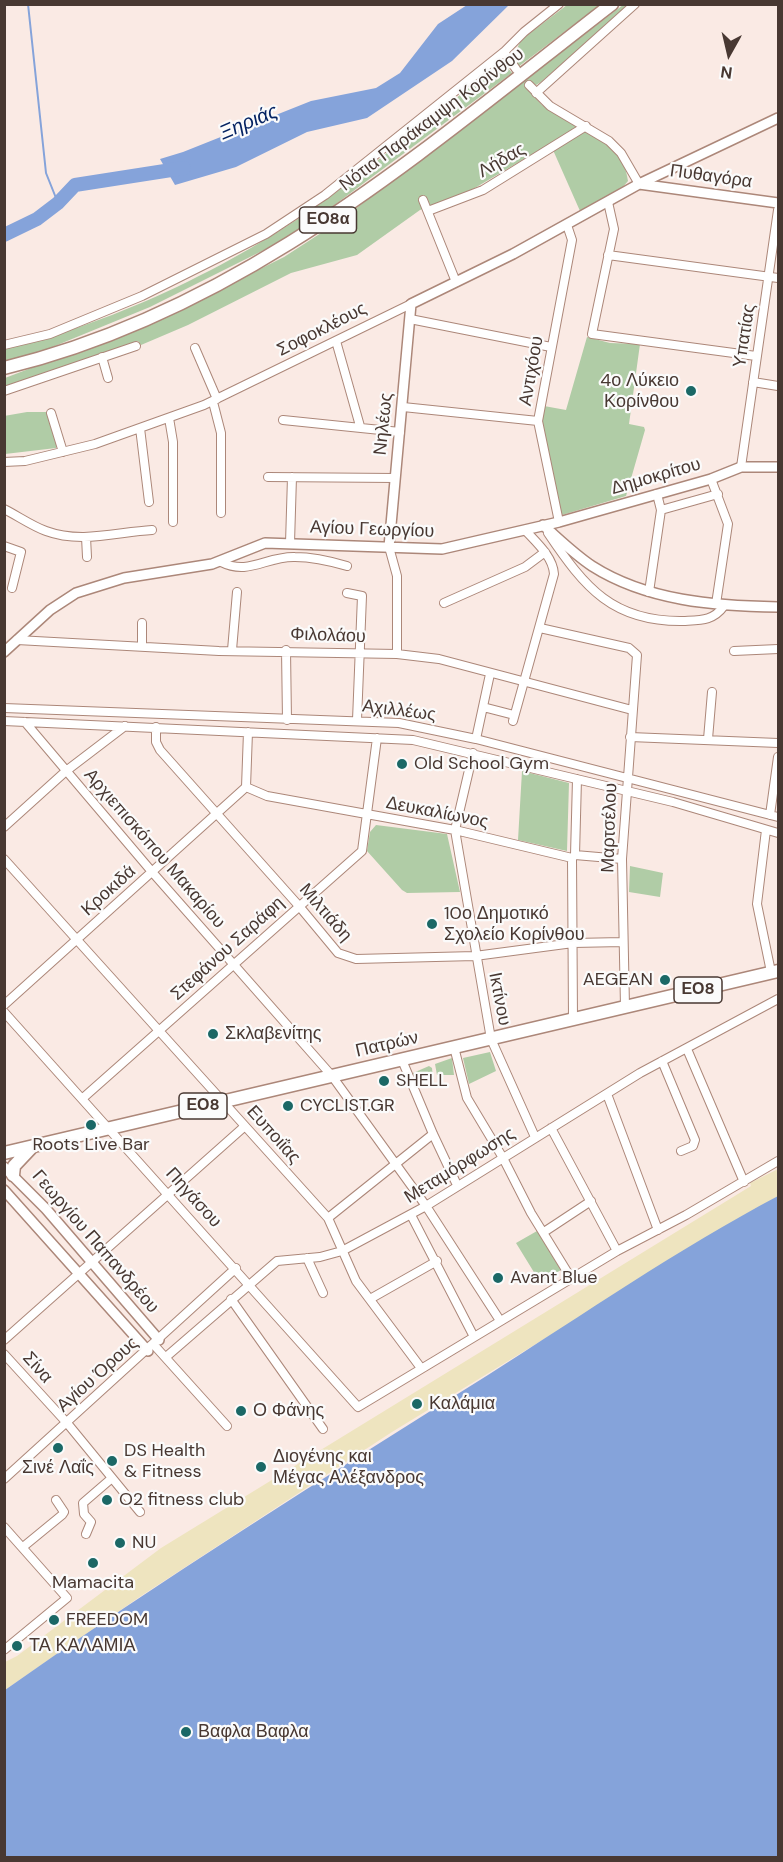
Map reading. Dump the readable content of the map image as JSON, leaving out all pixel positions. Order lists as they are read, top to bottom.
{
  "streets": {
    "main road": [
      "Νότια Παράκαμψη Κορίνθου",
      "ΕΟ8α",
      "ΕΟ8",
      "Πατρών"
    ],
    "street": [
      "Λήδας",
      "Πυθαγόρα",
      "Σοφοκλέους",
      "Υπατίας",
      "Αντιχόου",
      "Νηλέως",
      "Δημοκρίτου",
      "Αγίου Γεωργίου",
      "Φιλολάου",
      "Αχιλλέως",
      "Δευκαλίωνος",
      "Μαρτσέλου",
      "Αρχιεπισκόπου Μακαρίου",
      "Κροκιδά",
      "Μιλτιάδη",
      "Στεφάνου Σαράφη",
      "Ικτίνου",
      "Ευποιΐας",
      "Μεταμόρφωσης",
      "Πηγάσου",
      "Γεωργίου Παπανδρέου",
      "Σίνα",
      "Αγίου Όρους"
    ]
  },
  "crossings": [
    ["Πυθαγόρα", "Σοφοκλέους"],
    ["Σοφοκλέους", "Αντιχόου"],
    ["Σοφοκλέους", "Νηλέως"],
    ["Υπατίας", "Δημοκρίτου"],
    ["Αντιχόου", "Δημοκρίτου"],
    ["Νηλέως", "Αγίου Γεωργίου"],
    ["Δημοκρίτου", "Αγίου Γεωργίου"],
    ["Αγίου Γεωργίου", "Φιλολάου"],
    ["Φιλολάου", "Μαρτσέλου"],
    ["Αχιλλέως", "Μαρτσέλου"],
    ["Αχιλλέως", "Αρχιεπισκόπου Μακαρίου"],
    ["Αχιλλέως", "Μιλτιάδη"],
    ["Αχιλλέως", "Στεφάνου Σαράφη"],
    ["Αχιλλέως", "Ικτίνου"],
    ["Δευκαλίωνος", "Μαρτσέλου"],
    ["Δευκαλίωνος", "Κροκιδά"],
    ["Δευκαλίωνος", "Στεφάνου Σαράφη"],
    ["Δευκαλίωνος", "Ικτίνου"],
    ["Μαρτσέλου", "Μιλτιάδη"],
    ["Μαρτσέλου", "Πατρών"],
    ["Αρχιεπισκόπου Μακαρίου", "Κροκιδά"],
    ["Αρχιεπισκόπου Μακαρίου", "Στεφάνου Σαράφη"],
    ["Αρχιεπισκόπου Μακαρίου", "Πατρών"],
    ["Αρχιεπισκόπου Μακαρίου", "Μεταμόρφωσης"],
    ["Κροκιδά", "Μιλτιάδη"],
    ["Κροκιδά", "Ευποιΐας"],
    ["Μιλτιάδη", "Στεφάνου Σαράφη"],
    ["Μιλτιάδη", "Ικτίνου"],
    ["Στεφάνου Σαράφη", "Ευποιΐας"],
    ["Στεφάνου Σαράφη", "Πηγάσου"],
    ["Ικτίνου", "Πατρών"],
    ["Ικτίνου", "Μεταμόρφωσης"],
    ["Πατρών", "Ευποιΐας"],
    ["Πατρών", "Πηγάσου"],
    ["Ευποιΐας", "Μεταμόρφωσης"],
    ["Ευποιΐας", "Πηγάσου"],
    ["Μεταμόρφωσης", "Πηγάσου"],
    ["Μεταμόρφωσης", "Γεωργίου Παπανδρέου"],
    ["Πηγάσου", "Αγίου Όρους"],
    ["Γεωργίου Παπανδρέου", "Αγίου Όρους"],
    ["Σίνα", "Αγίου Όρους"]
  ],
  "water": ["Ξηριάς"],
  "places": [
    "4ο Λύκειο Κορίνθου",
    "Old School Gym",
    "10ο Δημοτικό Σχολείο Κορίνθου",
    "AEGEAN",
    "Σκλαβενίτης",
    "SHELL",
    "CYCLIST.GR",
    "Roots Live Bar",
    "Avant Blue",
    "Καλάμια",
    "Ο Φάνης",
    "Σινέ Λαΐς",
    "DS Health & Fitness",
    "Διογένης και Μέγας Αλέξανδρος",
    "O2 fitness club",
    "NU",
    "Mamacita",
    "FREEDOM",
    "ΤΑ ΚΑΛΑΜΙΑ",
    "Βαφλα Βαφλα"
  ],
  "north": "bottom"
}
